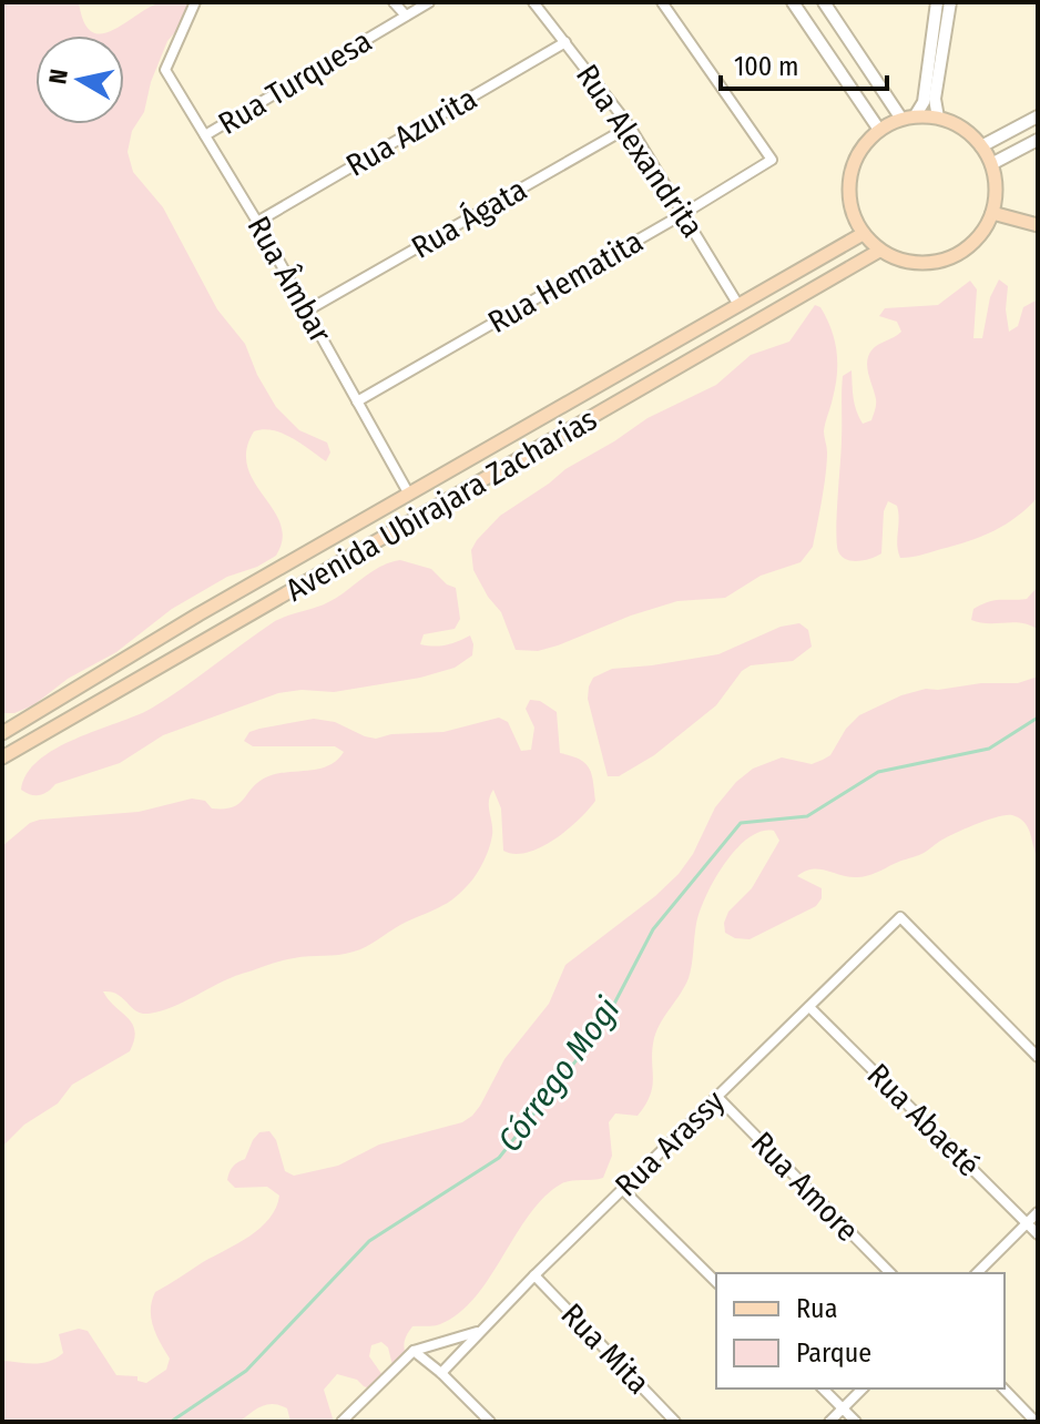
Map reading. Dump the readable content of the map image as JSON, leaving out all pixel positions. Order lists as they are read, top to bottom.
{
  "streets": {
    "main road": ["Avenida Ubirajara Zacharias"],
    "street": [
      "Rua Turquesa",
      "Rua Azurita",
      "Rua Alexandrita",
      "Rua Ágata",
      "Rua Âmbar",
      "Rua Hematita",
      "Rua Abaeté",
      "Rua Arassy",
      "Rua Amore",
      "Rua Mita"
    ]
  },
  "crossings": [
    ["Rua Turquesa", "Rua Âmbar"],
    ["Rua Azurita", "Rua Alexandrita"],
    ["Rua Azurita", "Rua Âmbar"],
    ["Rua Alexandrita", "Rua Ágata"],
    ["Rua Alexandrita", "Rua Hematita"],
    ["Rua Alexandrita", "Avenida Ubirajara Zacharias"],
    ["Rua Ágata", "Rua Âmbar"],
    ["Rua Âmbar", "Rua Hematita"],
    ["Rua Âmbar", "Avenida Ubirajara Zacharias"],
    ["Rua Abaeté", "Rua Arassy"],
    ["Rua Arassy", "Rua Amore"],
    ["Rua Arassy", "Rua Mita"]
  ],
  "water": ["Córrego Mogi"],
  "legend": ["Rua", "Parque"],
  "scale_bar": "100 m",
  "north": "left"
}
